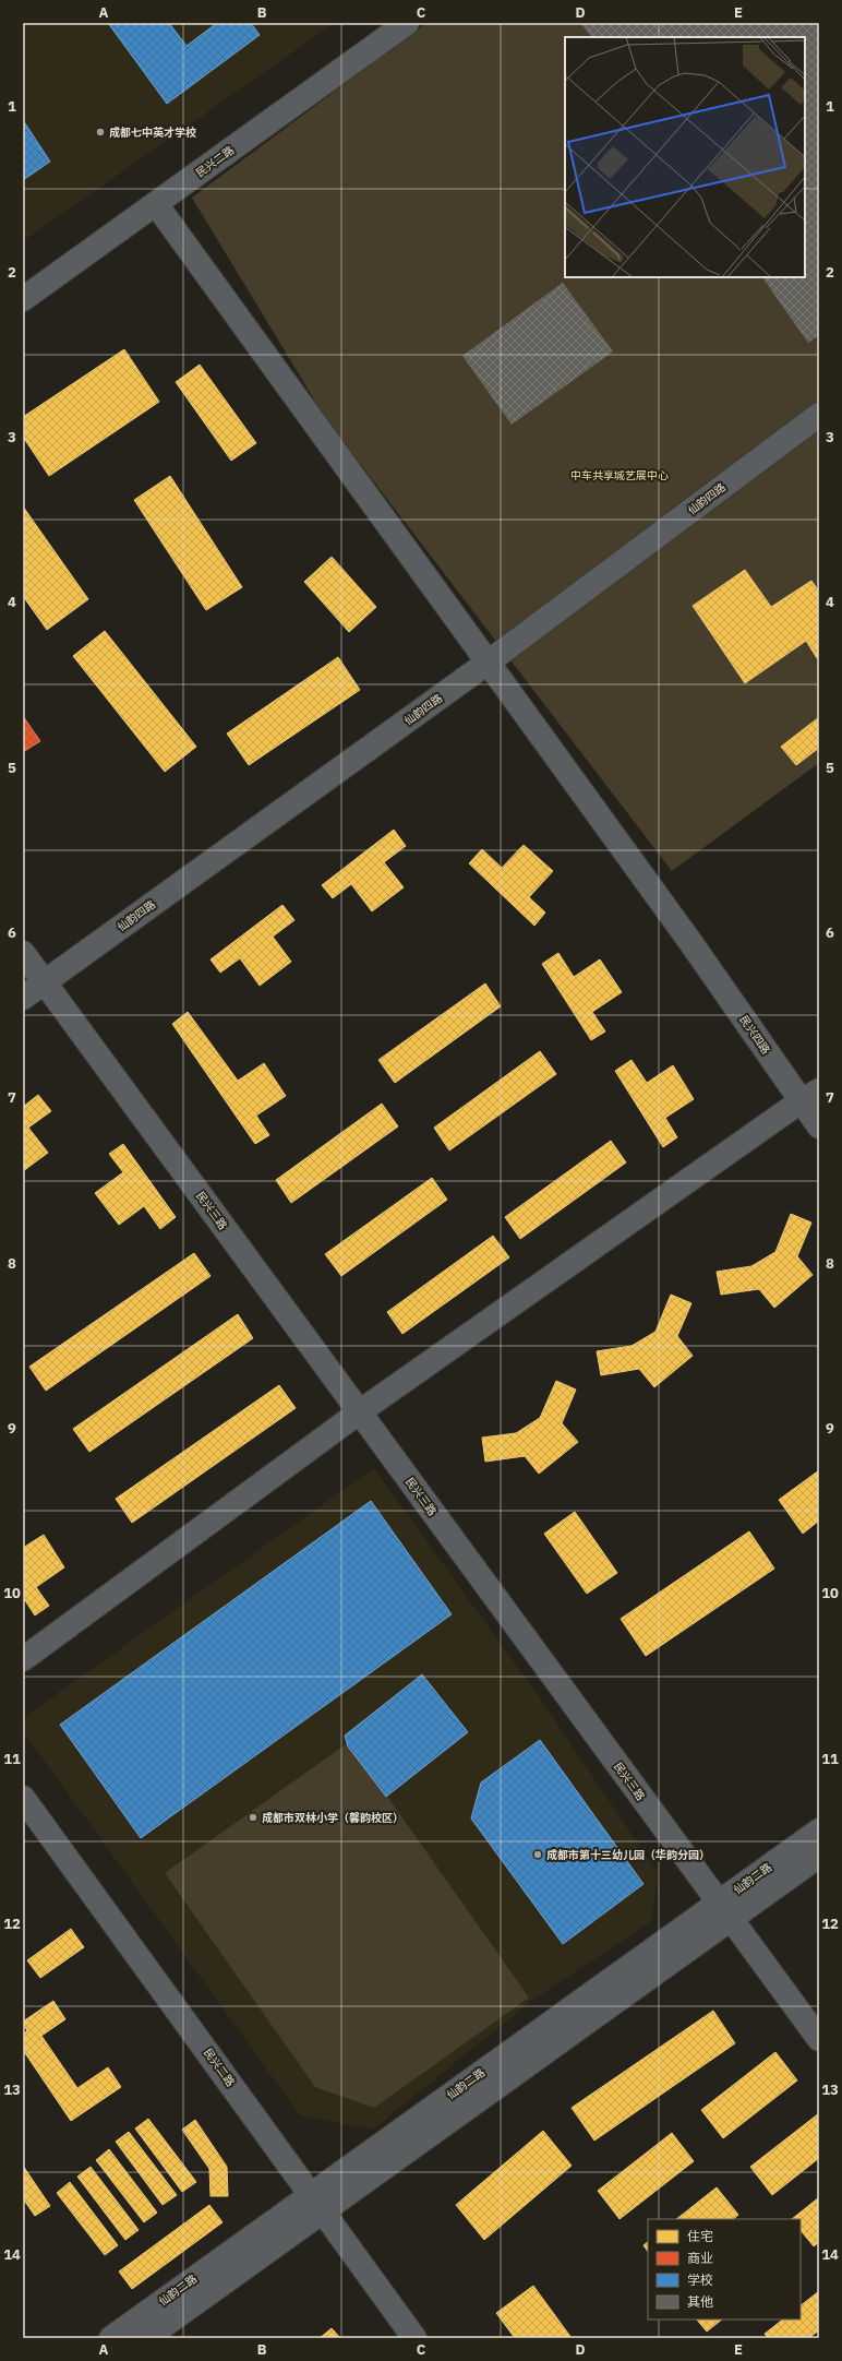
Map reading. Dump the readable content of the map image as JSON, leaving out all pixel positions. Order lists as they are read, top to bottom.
{
  "streets": {
    "street": [
      "民兴二路",
      "仙韵四路",
      "民兴四路",
      "民兴三路",
      "仙韵二路"
    ]
  },
  "crossings": [
    ["民兴二路", "民兴四路"],
    ["民兴二路", "仙韵二路"],
    ["仙韵四路", "民兴四路"],
    ["仙韵四路", "民兴三路"],
    ["民兴三路", "仙韵二路"]
  ],
  "parks": ["中车共享城艺展中心"],
  "places": ["成都七中英才学校", "成都市双林小学（馨韵校区）", "成都市第十三幼儿园（华韵分园）"],
  "legend": [
    "住宅",
    "商业",
    "学校",
    "其他"
  ],
  "grid": {
    "columns": [
      "A",
      "B",
      "C",
      "D",
      "E"
    ],
    "rows": [
      "1",
      "2",
      "3",
      "4",
      "5",
      "6",
      "7",
      "8",
      "9",
      "10",
      "11",
      "12",
      "13",
      "14"
    ]
  }
}
